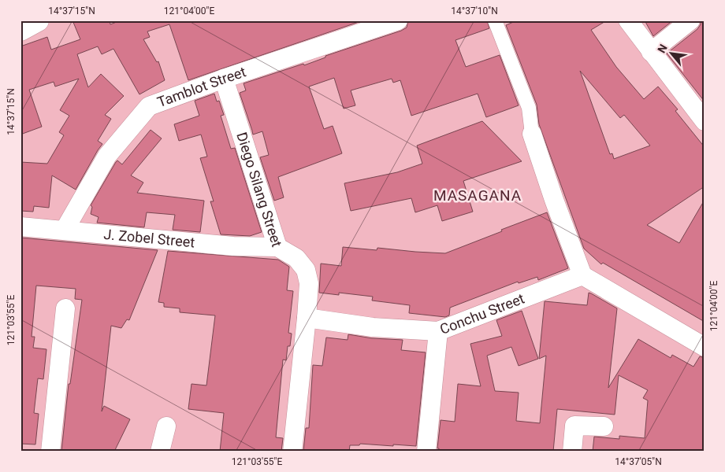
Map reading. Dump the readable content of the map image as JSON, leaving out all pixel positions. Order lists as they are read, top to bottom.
{
  "streets": {
    "street": [
      "Tamblot Street",
      "Diego Silang Street",
      "J. Zobel Street",
      "Conchu Street"
    ]
  },
  "crossings": [
    ["Tamblot Street", "Diego Silang Street"],
    ["Tamblot Street", "J. Zobel Street"],
    ["Diego Silang Street", "J. Zobel Street"],
    ["Diego Silang Street", "Conchu Street"]
  ],
  "districts": ["MASAGANA"],
  "north": "top left",
  "coordinates": [
    "14°37'15\"N",
    "121°04'00\"E",
    "14°37'10\"N",
    "121°03'55\"E",
    "14°37'05\"N"
  ]
}
